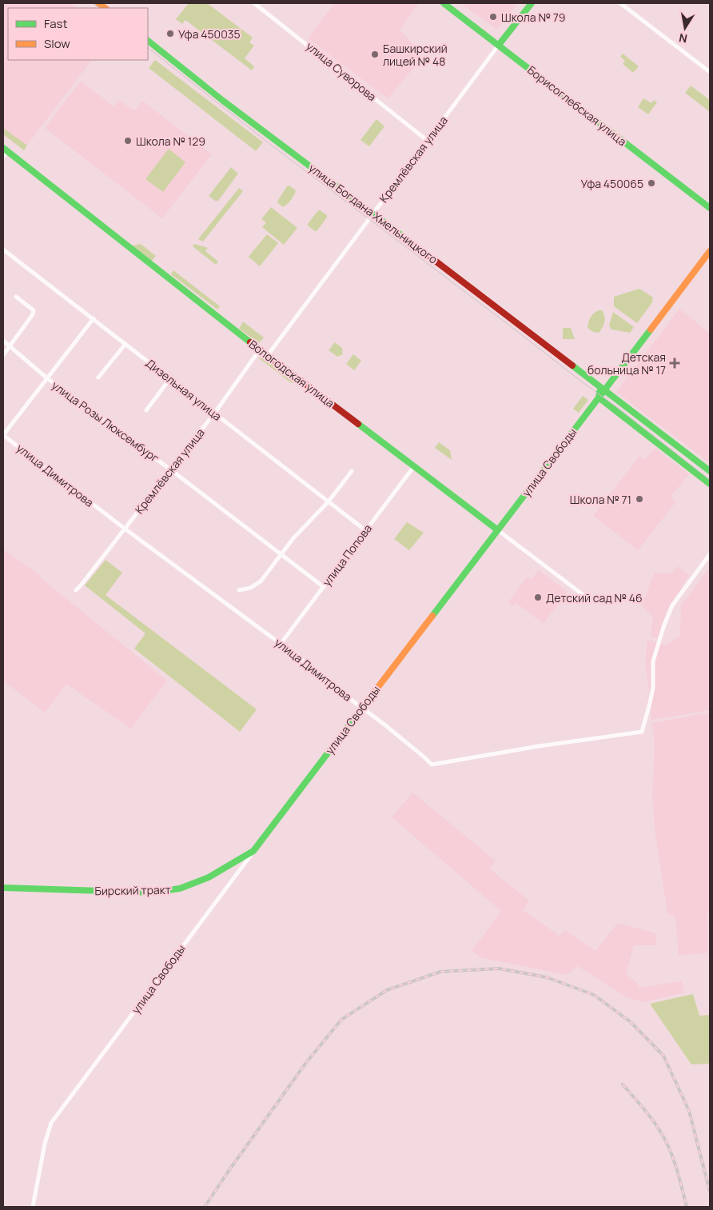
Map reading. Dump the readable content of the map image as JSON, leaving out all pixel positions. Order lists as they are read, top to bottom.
{
  "streets": {
    "main road": [
      "Борисоглебская улица",
      "Кремлёвская улица",
      "улица Богдана Хмельницкого",
      "Вологодская улица",
      "улица Свободы",
      "Бирский тракт"
    ],
    "street": [
      "улица Суворова",
      "Дизельная улица",
      "улица Розы Люксембург",
      "улица Димитрова",
      "улица Попова"
    ]
  },
  "crossings": [
    ["улица Суворова", "Кремлёвская улица"],
    ["Борисоглебская улица", "Кремлёвская улица"],
    ["Кремлёвская улица", "улица Богдана Хмельницкого"],
    ["Кремлёвская улица", "Вологодская улица"],
    ["Кремлёвская улица", "Дизельная улица"],
    ["Кремлёвская улица", "улица Розы Люксембург"],
    ["Кремлёвская улица", "улица Димитрова"],
    ["улица Богдана Хмельницкого", "улица Свободы"],
    ["Вологодская улица", "улица Свободы"],
    ["Вологодская улица", "улица Попова"],
    ["Дизельная улица", "улица Попова"],
    ["улица Розы Люксембург", "улица Попова"],
    ["улица Свободы", "улица Димитрова"],
    ["улица Свободы", "Бирский тракт"],
    ["улица Димитрова", "улица Попова"]
  ],
  "places": {
    "other": [
      "Школа № 79",
      "Уфа 450035",
      "Башкирский лицей № 48",
      "Школа № 129",
      "Уфа 450065",
      "Школа № 71",
      "Детский сад № 46"
    ],
    "health": ["Детская больница № 17"]
  },
  "legend": ["Fast", "Slow"],
  "north": "bottom"
}
